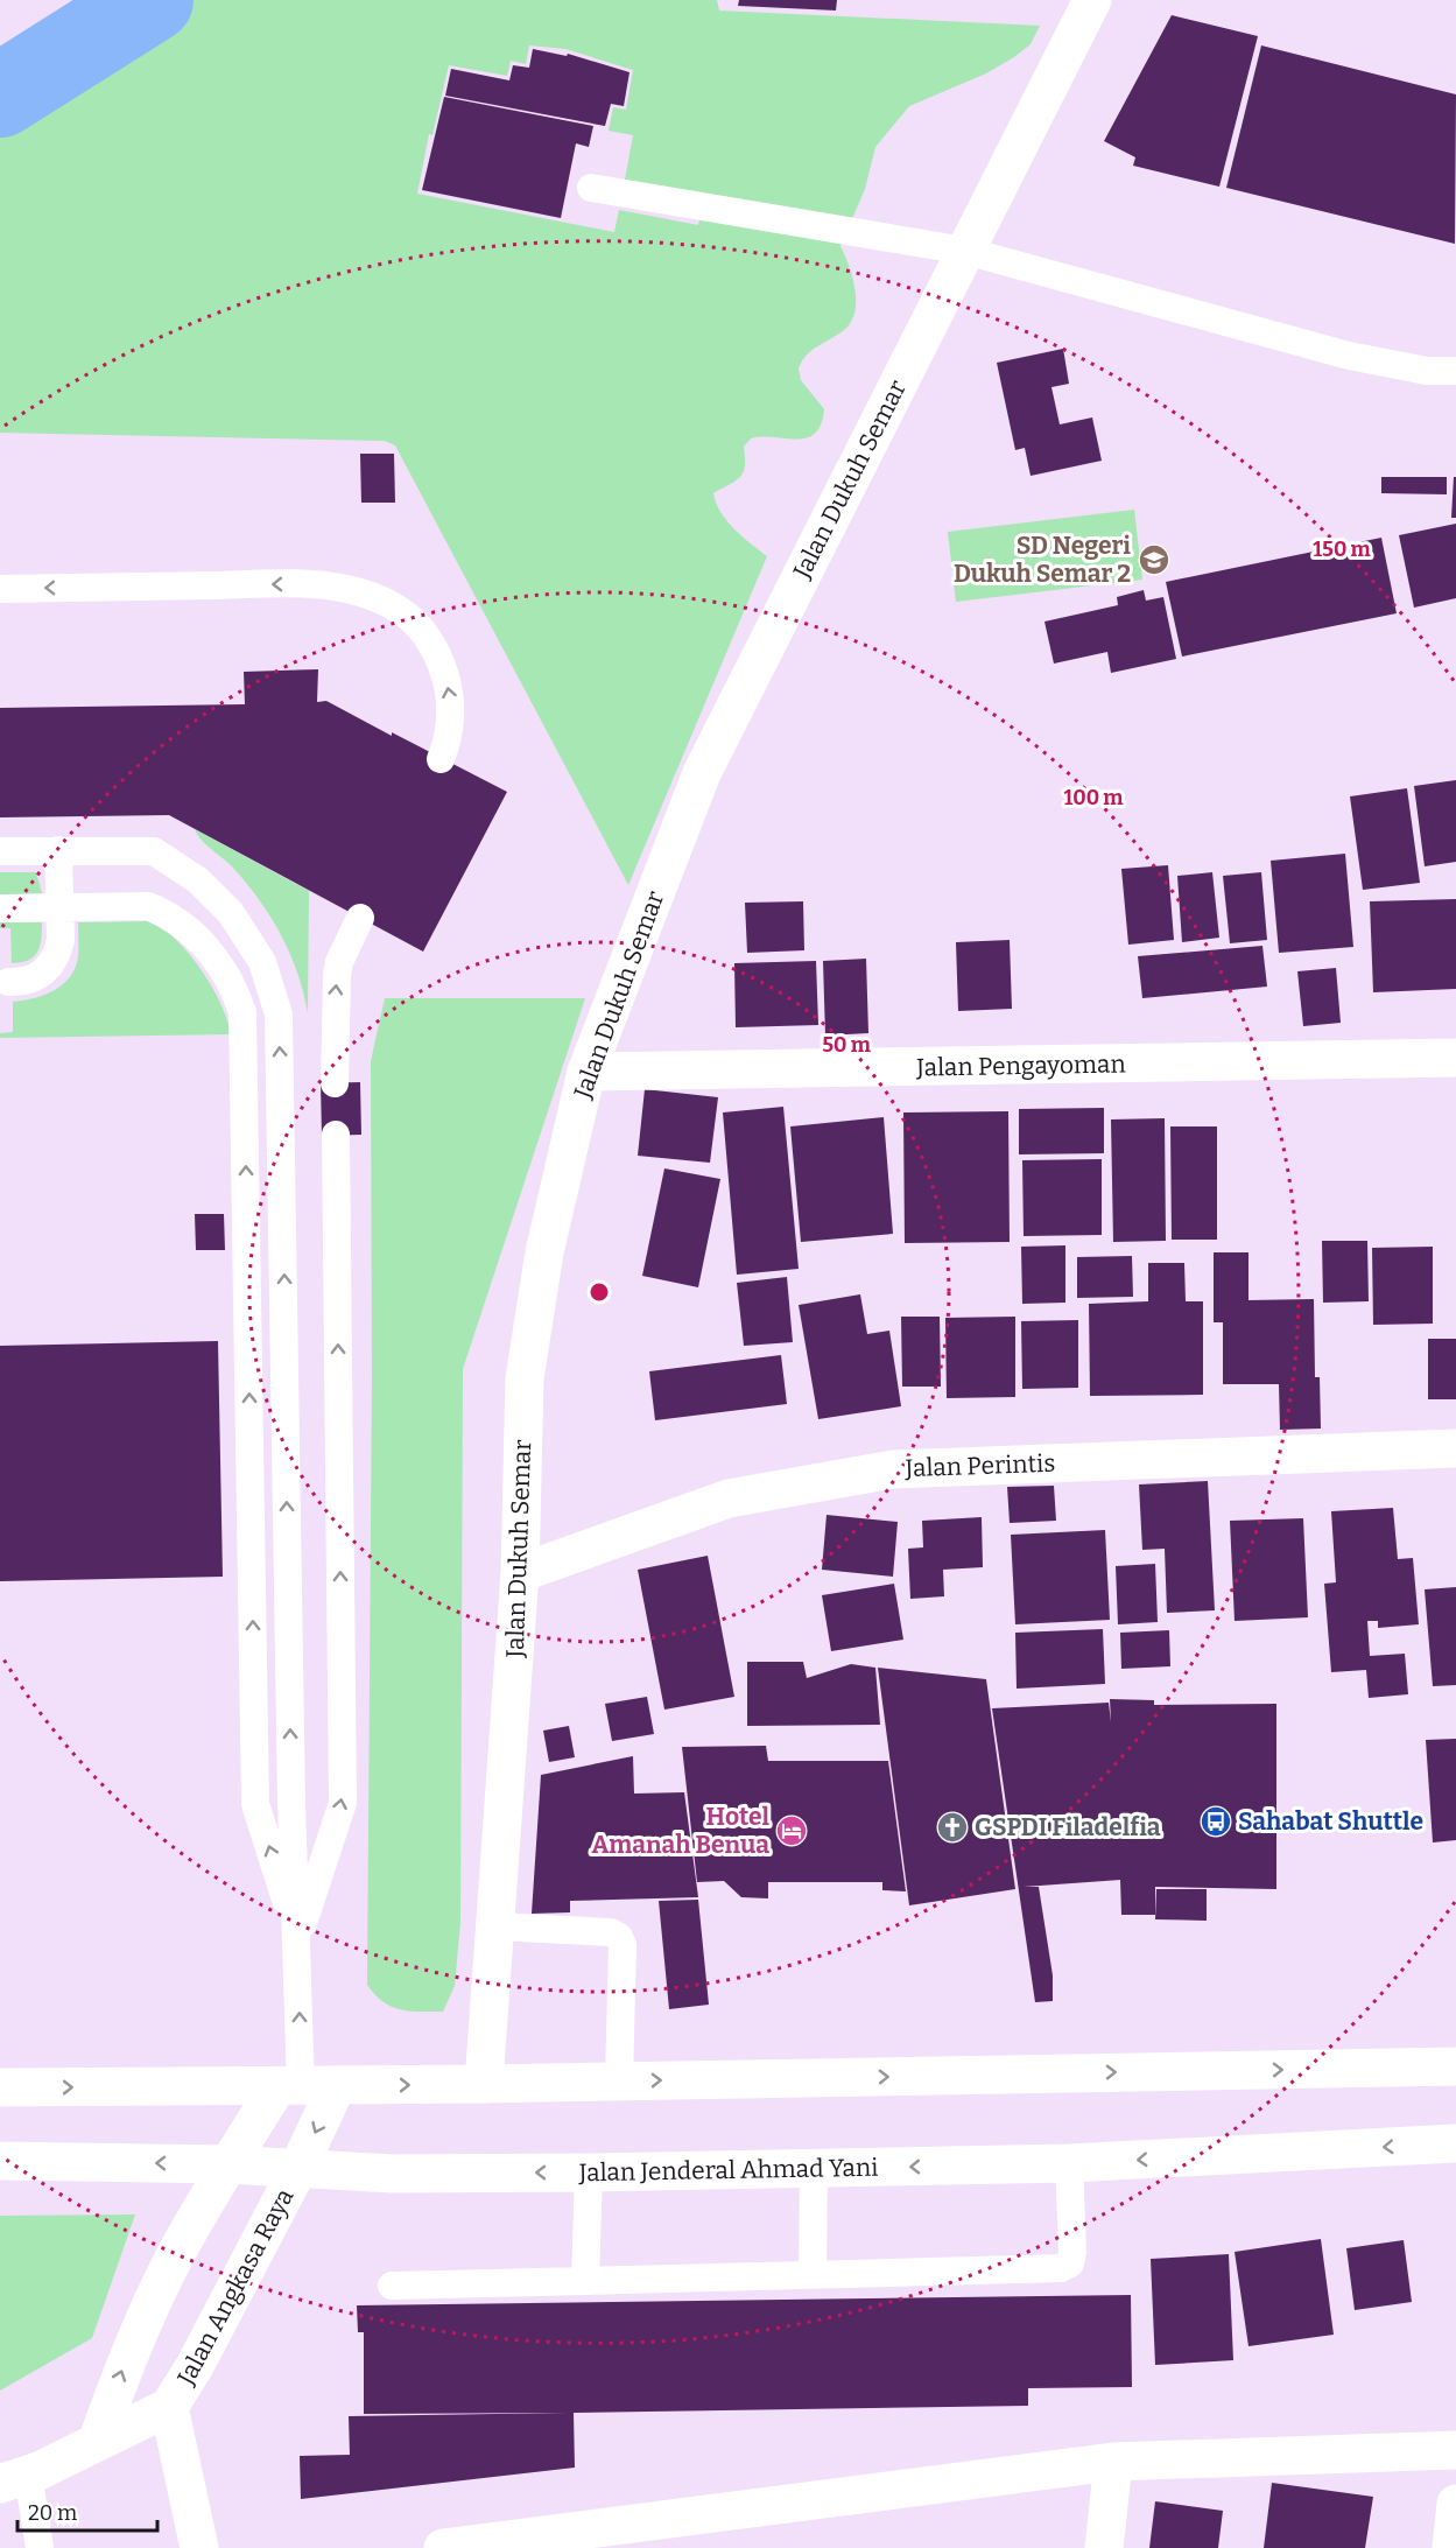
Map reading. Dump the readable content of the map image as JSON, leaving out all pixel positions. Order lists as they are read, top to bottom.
{
  "streets": {
    "main road": [
      "Jalan Dukuh Semar",
      "Jalan Pengayoman",
      "Jalan Perintis",
      "Jalan Jenderal Ahmad Yani",
      "Jalan Angkasa Raya"
    ]
  },
  "crossings": [
    ["Jalan Dukuh Semar", "Jalan Pengayoman"],
    ["Jalan Dukuh Semar", "Jalan Perintis"],
    ["Jalan Jenderal Ahmad Yani", "Jalan Angkasa Raya"]
  ],
  "places": {
    "school or university": ["SD Negeri Dukuh Semar 2"],
    "bus stop": ["Sahabat Shuttle"],
    "church": ["GSPDI Filadelfia"],
    "hotel": ["Hotel Amanah Benua"]
  },
  "scale_bar": "20 m",
  "rings": ["150 m", "100 m", "50 m"]
}
